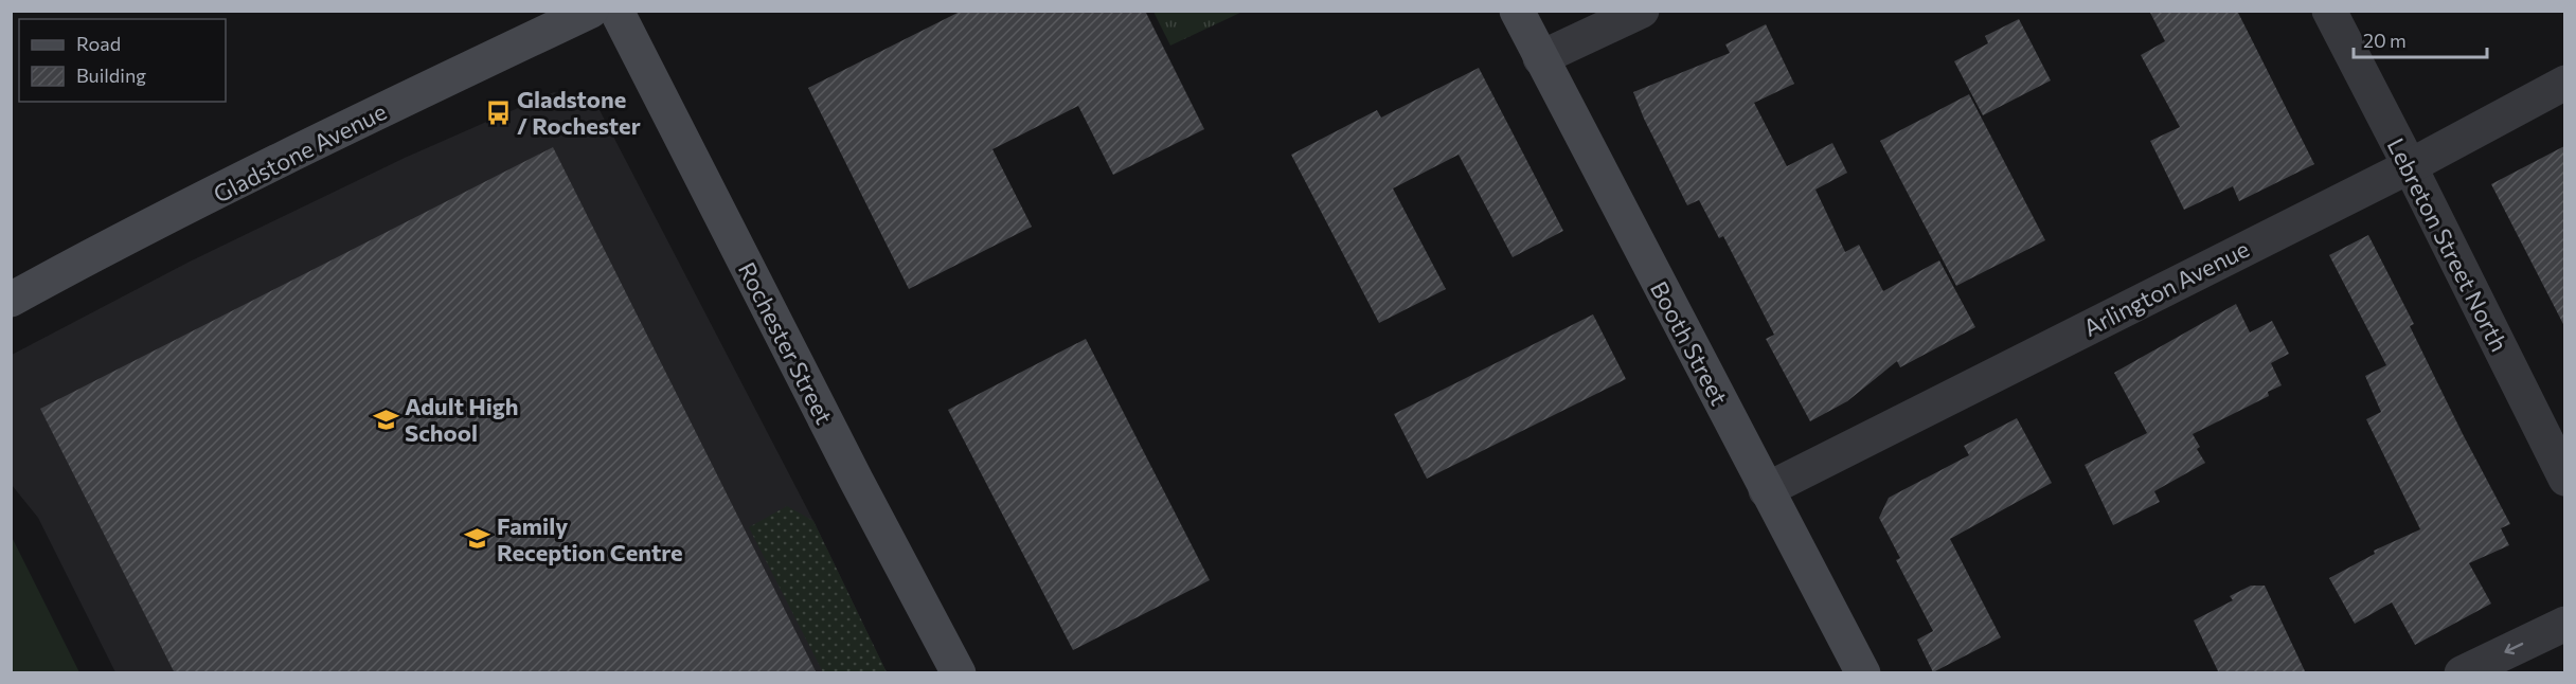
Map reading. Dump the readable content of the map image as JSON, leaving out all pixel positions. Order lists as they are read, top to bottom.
{
  "streets": {
    "main road": ["Gladstone Avenue", "Rochester Street", "Booth Street"],
    "street": ["Lebreton Street North", "Arlington Avenue"]
  },
  "crossings": [
    ["Lebreton Street North", "Arlington Avenue"],
    ["Arlington Avenue", "Booth Street"]
  ],
  "places": {
    "bus stop": ["Gladstone / Rochester"],
    "school or university": ["Adult High School", "Family Reception Centre"]
  },
  "legend": ["Road", "Building"],
  "scale_bar": "20 m"
}
